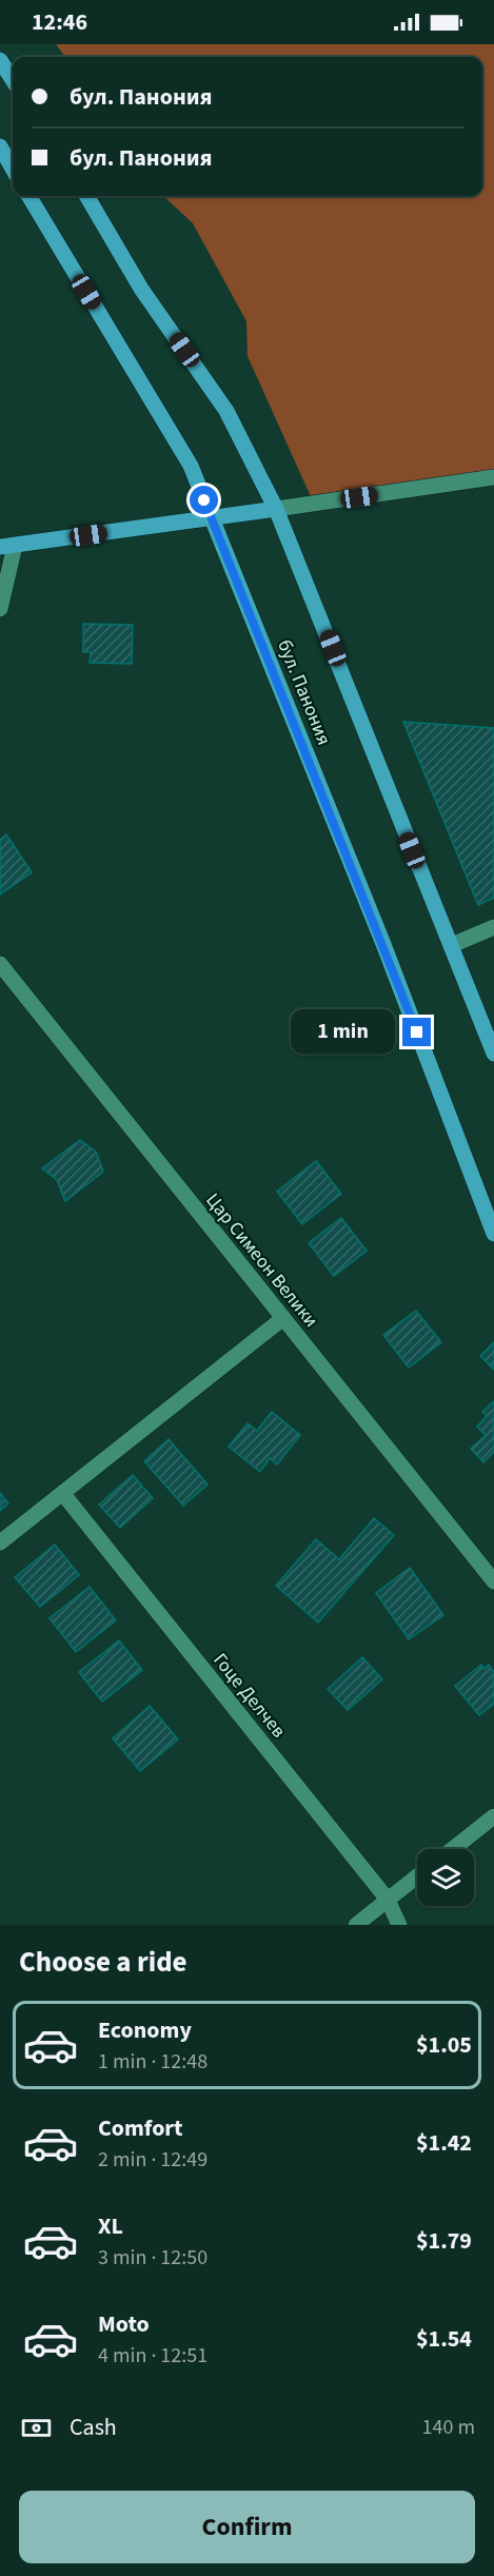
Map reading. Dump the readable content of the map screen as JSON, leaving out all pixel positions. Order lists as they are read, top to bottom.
{
  "streets": {
    "main road": ["бул. Панония"],
    "street": ["Цар Симеон Велики", "Гоце Делчев"]
  },
  "page": {
    "status": "12:46",
    "banner": ["бул. Панония", "бул. Панония"],
    "bubble": "1 min",
    "heading": "Choose a ride",
    "list": [
      {
        "name": "Economy",
        "note": "1 min · 12:48",
        "value": "$1.05"
      },
      {
        "name": "Comfort",
        "note": "2 min · 12:49",
        "value": "$1.42"
      },
      {
        "name": "XL",
        "note": "3 min · 12:50",
        "value": "$1.79"
      },
      {
        "name": "Moto",
        "note": "4 min · 12:51",
        "value": "$1.54"
      }
    ],
    "pay": ["Cash", "140 m"],
    "buttons": "Confirm"
  }
}
